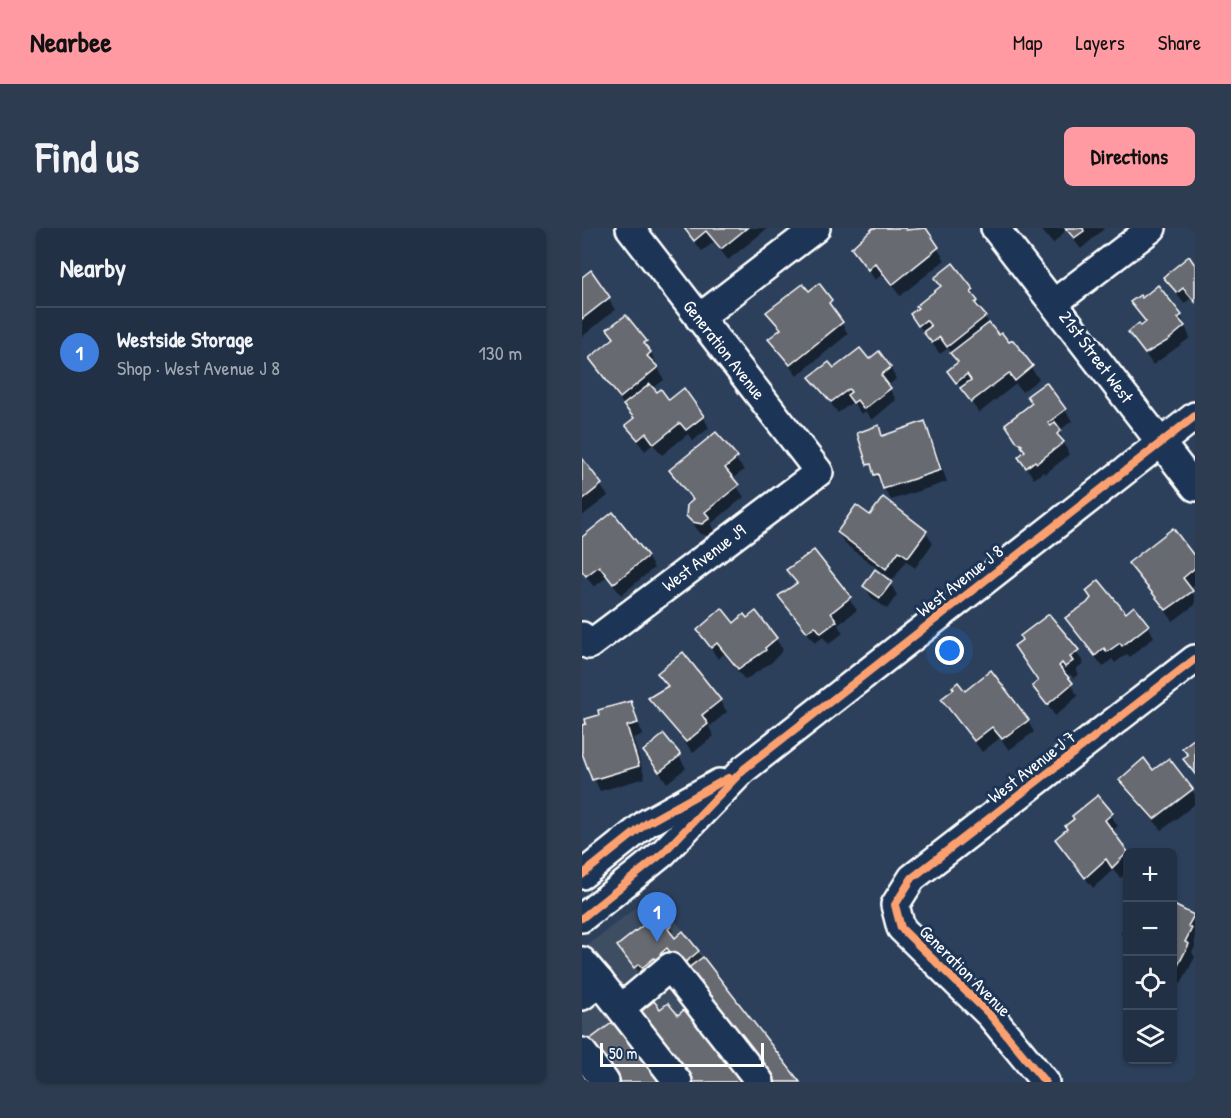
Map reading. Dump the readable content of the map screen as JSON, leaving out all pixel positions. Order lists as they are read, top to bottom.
{
  "streets": {
    "street": [
      "Generation Avenue",
      "21st Street West",
      "West Avenue J9",
      "West Avenue J 8",
      "West Avenue J 7"
    ]
  },
  "crossings": [
    ["Generation Avenue", "West Avenue J9"],
    ["Generation Avenue", "West Avenue J 7"],
    ["21st Street West", "West Avenue J 8"]
  ],
  "scale_bar": "50 m",
  "page": {
    "header": "Nearbee",
    "nav": ["Map", "Layers", "Share"],
    "buttons": "Directions",
    "title": "Find us",
    "heading": "Nearby",
    "list": [
      {
        "mark": "1",
        "name": "Westside Storage",
        "note": "Shop · West Avenue J 8",
        "value": "130 m"
      }
    ],
    "map_buttons": ["+", "−"],
    "pins": "1",
    "scale": "50 m"
  }
}
